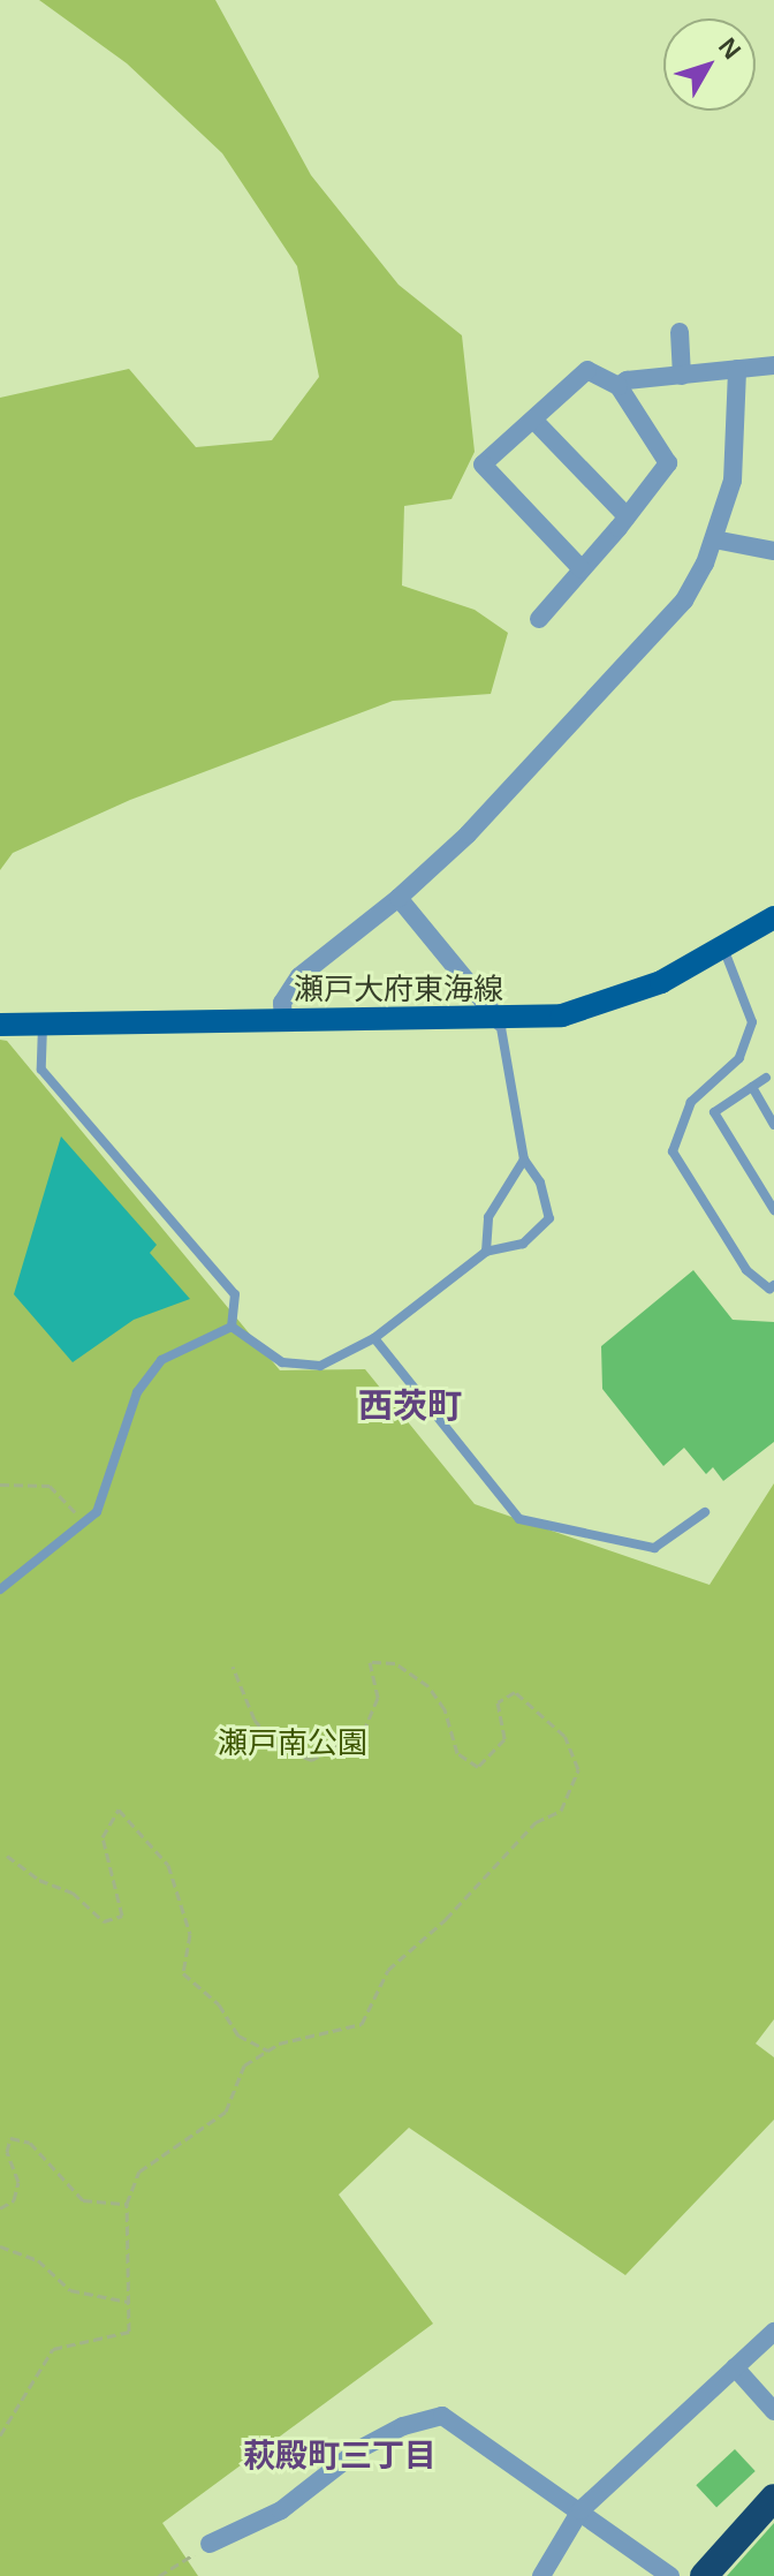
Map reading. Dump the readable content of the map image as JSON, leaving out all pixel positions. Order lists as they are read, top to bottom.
{
  "streets": {
    "main road": ["瀬戸大府東海線"]
  },
  "districts": ["西茨町", "萩殿町三丁目"],
  "parks": ["瀬戸南公園"],
  "north": "top right"
}
